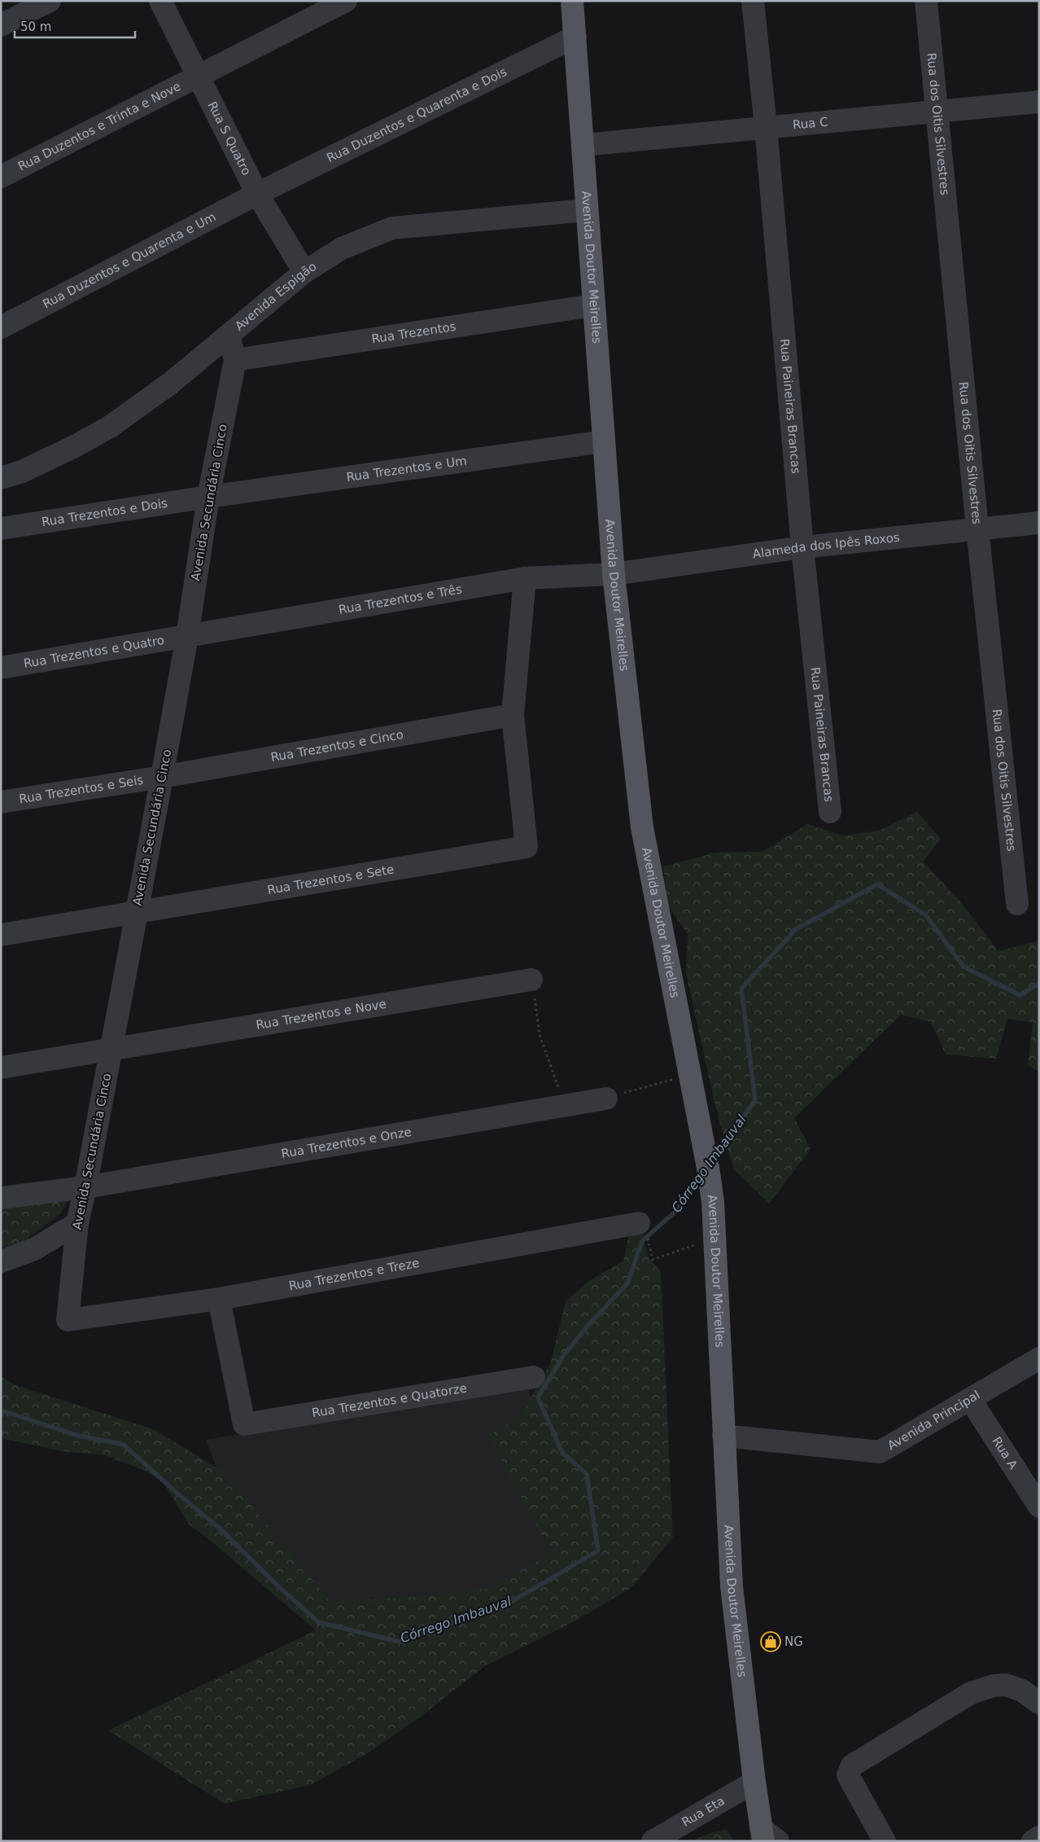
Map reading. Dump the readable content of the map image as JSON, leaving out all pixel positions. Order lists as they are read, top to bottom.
{
  "streets": {
    "main road": ["Avenida Doutor Meirelles"],
    "street": [
      "Rua Duzentos e Quarenta e Dois",
      "Rua C",
      "Rua dos Oitis Silvestres",
      "Rua Duzentos e Trinta e Nove",
      "Rua S Quatro",
      "Rua Duzentos e Quarenta e Um",
      "Avenida Espigão",
      "Rua Trezentos",
      "Rua Paineiras Brancas",
      "Rua Trezentos e Um",
      "Avenida Secundária Cinco",
      "Rua Trezentos e Dois",
      "Alameda dos Ipês Roxos",
      "Rua Trezentos e Três",
      "Rua Trezentos e Quatro",
      "Rua Trezentos e Cinco",
      "Rua Trezentos e Seis",
      "Rua Trezentos e Sete",
      "Rua Trezentos e Nove",
      "Rua Trezentos e Onze",
      "Rua Trezentos e Treze",
      "Rua Trezentos e Quatorze",
      "Avenida Principal",
      "Rua A",
      "Rua Eta"
    ]
  },
  "crossings": [
    ["Rua Duzentos e Quarenta e Dois", "Rua S Quatro"],
    ["Rua Duzentos e Quarenta e Dois", "Rua Duzentos e Quarenta e Um"],
    ["Rua Duzentos e Quarenta e Dois", "Avenida Doutor Meirelles"],
    ["Rua C", "Rua dos Oitis Silvestres"],
    ["Rua C", "Avenida Doutor Meirelles"],
    ["Rua C", "Rua Paineiras Brancas"],
    ["Rua dos Oitis Silvestres", "Alameda dos Ipês Roxos"],
    ["Rua Duzentos e Trinta e Nove", "Rua S Quatro"],
    ["Rua S Quatro", "Rua Duzentos e Quarenta e Um"],
    ["Rua S Quatro", "Avenida Espigão"],
    ["Avenida Doutor Meirelles", "Avenida Espigão"],
    ["Avenida Doutor Meirelles", "Rua Trezentos"],
    ["Avenida Doutor Meirelles", "Rua Trezentos e Um"],
    ["Avenida Doutor Meirelles", "Alameda dos Ipês Roxos"],
    ["Avenida Doutor Meirelles", "Rua Trezentos e Três"],
    ["Avenida Doutor Meirelles", "Avenida Principal"],
    ["Avenida Doutor Meirelles", "Rua Eta"],
    ["Avenida Espigão", "Avenida Secundária Cinco"],
    ["Rua Trezentos", "Avenida Secundária Cinco"],
    ["Rua Paineiras Brancas", "Alameda dos Ipês Roxos"],
    ["Rua Trezentos e Um", "Avenida Secundária Cinco"],
    ["Rua Trezentos e Um", "Rua Trezentos e Dois"],
    ["Avenida Secundária Cinco", "Rua Trezentos e Dois"],
    ["Avenida Secundária Cinco", "Rua Trezentos e Três"],
    ["Avenida Secundária Cinco", "Rua Trezentos e Quatro"],
    ["Avenida Secundária Cinco", "Rua Trezentos e Cinco"],
    ["Avenida Secundária Cinco", "Rua Trezentos e Seis"],
    ["Avenida Secundária Cinco", "Rua Trezentos e Sete"],
    ["Avenida Secundária Cinco", "Rua Trezentos e Nove"],
    ["Avenida Secundária Cinco", "Rua Trezentos e Onze"],
    ["Avenida Secundária Cinco", "Rua Trezentos e Treze"],
    ["Alameda dos Ipês Roxos", "Rua Trezentos e Três"],
    ["Rua Trezentos e Três", "Rua Trezentos e Quatro"],
    ["Rua Trezentos e Cinco", "Rua Trezentos e Seis"],
    ["Rua Trezentos e Cinco", "Rua Trezentos e Sete"],
    ["Rua Trezentos e Treze", "Rua Trezentos e Quatorze"],
    ["Avenida Principal", "Rua A"]
  ],
  "water": ["Córrego Imbauval"],
  "places": {
    "shop": ["NG"]
  },
  "scale_bar": "50 m"
}
